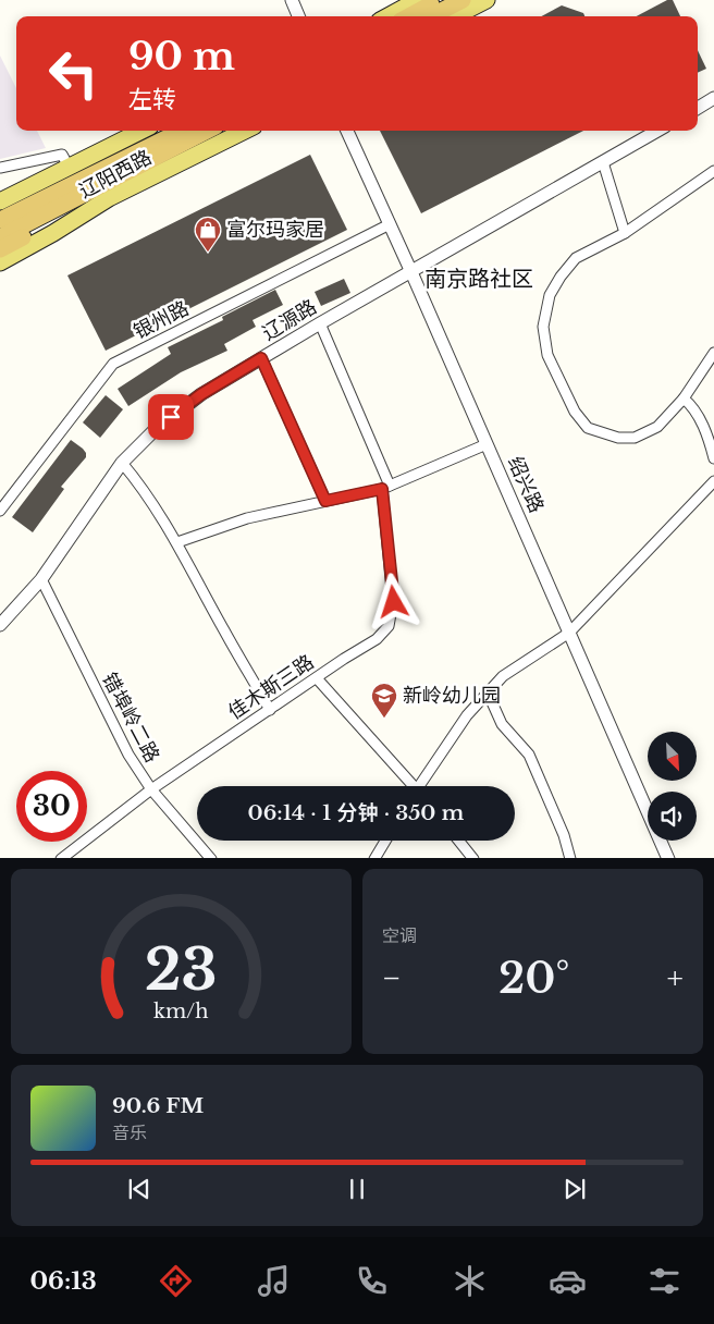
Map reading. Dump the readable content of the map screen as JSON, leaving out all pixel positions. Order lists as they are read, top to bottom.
{
  "streets": {
    "highway": ["辽阳西路"],
    "street": [
      "银州路",
      "辽源路",
      "绍兴路",
      "佳木斯三路",
      "错埠岭二路"
    ]
  },
  "crossings": [
    ["银州路", "绍兴路"],
    ["辽源路", "绍兴路"],
    ["辽源路", "佳木斯三路"],
    ["辽源路", "错埠岭二路"],
    ["佳木斯三路", "错埠岭二路"]
  ],
  "districts": ["南京路社区"],
  "places": {
    "shop": ["富尔玛家居"],
    "school or university": ["新岭幼儿园"]
  },
  "north": "bottom right",
  "page": {
    "turn": ["90 m", "左转"],
    "limit": "30",
    "trip": "06:14 · 1 分钟 · 350 m",
    "tile": "空调",
    "heat": ["−", "20°", "+"],
    "song": ["90.6 FM", "音乐"],
    "tabs": "06:13",
    "gauge": ["23", "km/h"]
  }
}
